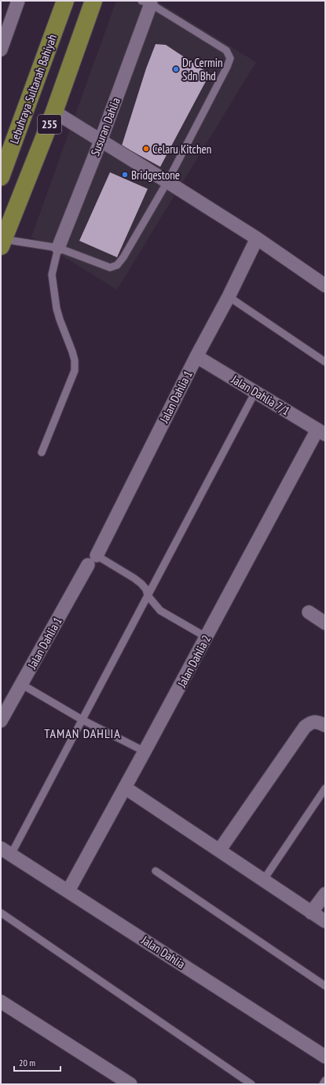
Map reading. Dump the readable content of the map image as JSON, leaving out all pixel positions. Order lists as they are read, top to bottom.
{
  "streets": {
    "main road": ["Lebuhraya Sultanah Bahiyah", "255"],
    "street": [
      "Susuran Dahlia",
      "Jalan Dahlia 7/1",
      "Jalan Dahlia 1",
      "Jalan Dahlia 2",
      "Jalan Dahlia"
    ]
  },
  "crossings": [
    ["Jalan Dahlia 7/1", "Jalan Dahlia 1"],
    ["Jalan Dahlia 7/1", "Jalan Dahlia 2"],
    ["Jalan Dahlia 2", "Jalan Dahlia"]
  ],
  "districts": ["TAMAN DAHLIA"],
  "places": ["Dr Cermin Sdn Bhd", "Celaru Kitchen", "Bridgestone"],
  "scale_bar": "20 m"
}
